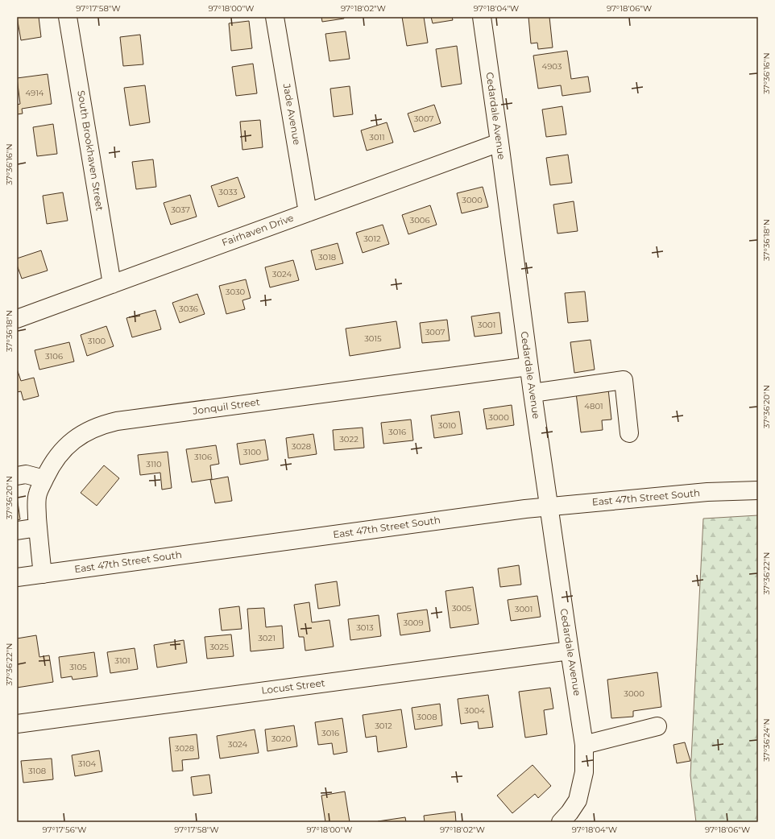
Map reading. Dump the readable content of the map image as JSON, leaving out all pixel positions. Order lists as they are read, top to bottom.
{
  "streets": {
    "street": [
      "Jade Avenue",
      "Cedardale Avenue",
      "South Brookhaven Street",
      "Fairhaven Drive",
      "Jonquil Street",
      "East 47th Street South",
      "Locust Street"
    ]
  },
  "crossings": [
    ["Jade Avenue", "Fairhaven Drive"],
    ["Cedardale Avenue", "Fairhaven Drive"],
    ["Cedardale Avenue", "Jonquil Street"],
    ["Cedardale Avenue", "East 47th Street South"],
    ["Cedardale Avenue", "Locust Street"],
    ["South Brookhaven Street", "Fairhaven Drive"],
    ["Jonquil Street", "East 47th Street South"]
  ],
  "house_numbers": [
    "4903",
    "4914",
    "3007",
    "3011",
    "3033",
    "3000",
    "3037",
    "3006",
    "3012",
    "3018",
    "3024",
    "3030",
    "3036",
    "3001",
    "3007",
    "3015",
    "3100",
    "3106",
    "4801",
    "3000",
    "3010",
    "3016",
    "3022",
    "3028",
    "3100",
    "3106",
    "3110",
    "3005",
    "3001",
    "3009",
    "3013",
    "3021",
    "3025",
    "3101",
    "3105",
    "3000",
    "3004",
    "3008",
    "3012",
    "3016",
    "3020",
    "3024",
    "3028",
    "3104",
    "3108"
  ],
  "coordinates": [
    "97°17'58\"W",
    "97°18'00\"W",
    "97°18'02\"W",
    "97°18'04\"W",
    "97°18'06\"W",
    "37°36'16\"N",
    "37°36'18\"N",
    "37°36'20\"N",
    "37°36'22\"N",
    "37°36'24\"N",
    "97°17'56\"W"
  ]
}
